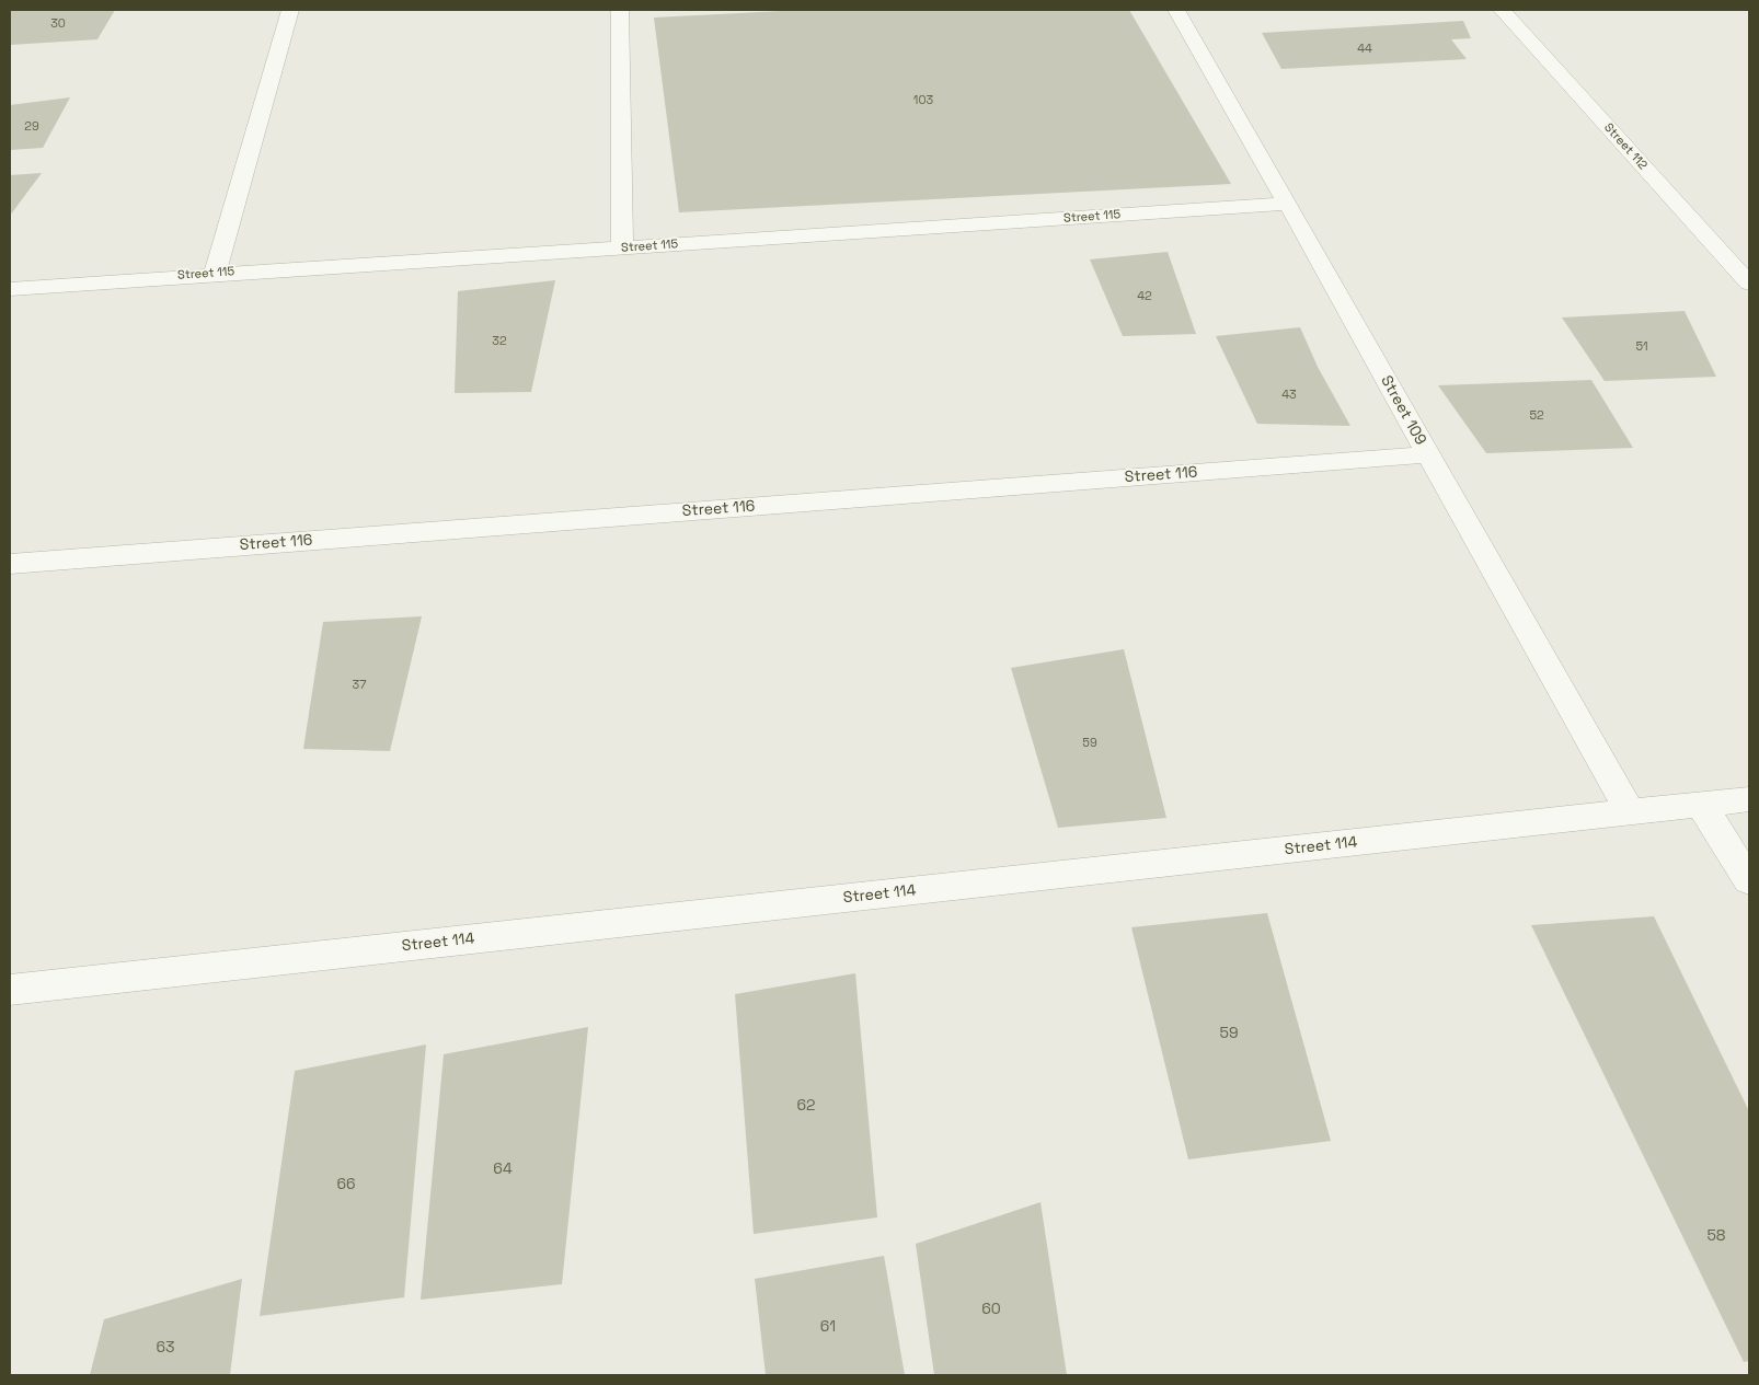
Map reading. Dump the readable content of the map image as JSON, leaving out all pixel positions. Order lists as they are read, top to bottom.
{
  "streets": {
    "street": [
      "Street 112",
      "Street 115",
      "Street 109",
      "Street 116",
      "Street 114"
    ]
  },
  "crossings": [
    ["Street 115", "Street 109"],
    ["Street 109", "Street 116"],
    ["Street 109", "Street 114"]
  ],
  "house_numbers": [
    "30",
    "44",
    "103",
    "29",
    "42",
    "32",
    "51",
    "43",
    "52",
    "37",
    "59",
    "59",
    "62",
    "64",
    "66",
    "58",
    "60",
    "61",
    "63"
  ]
}
